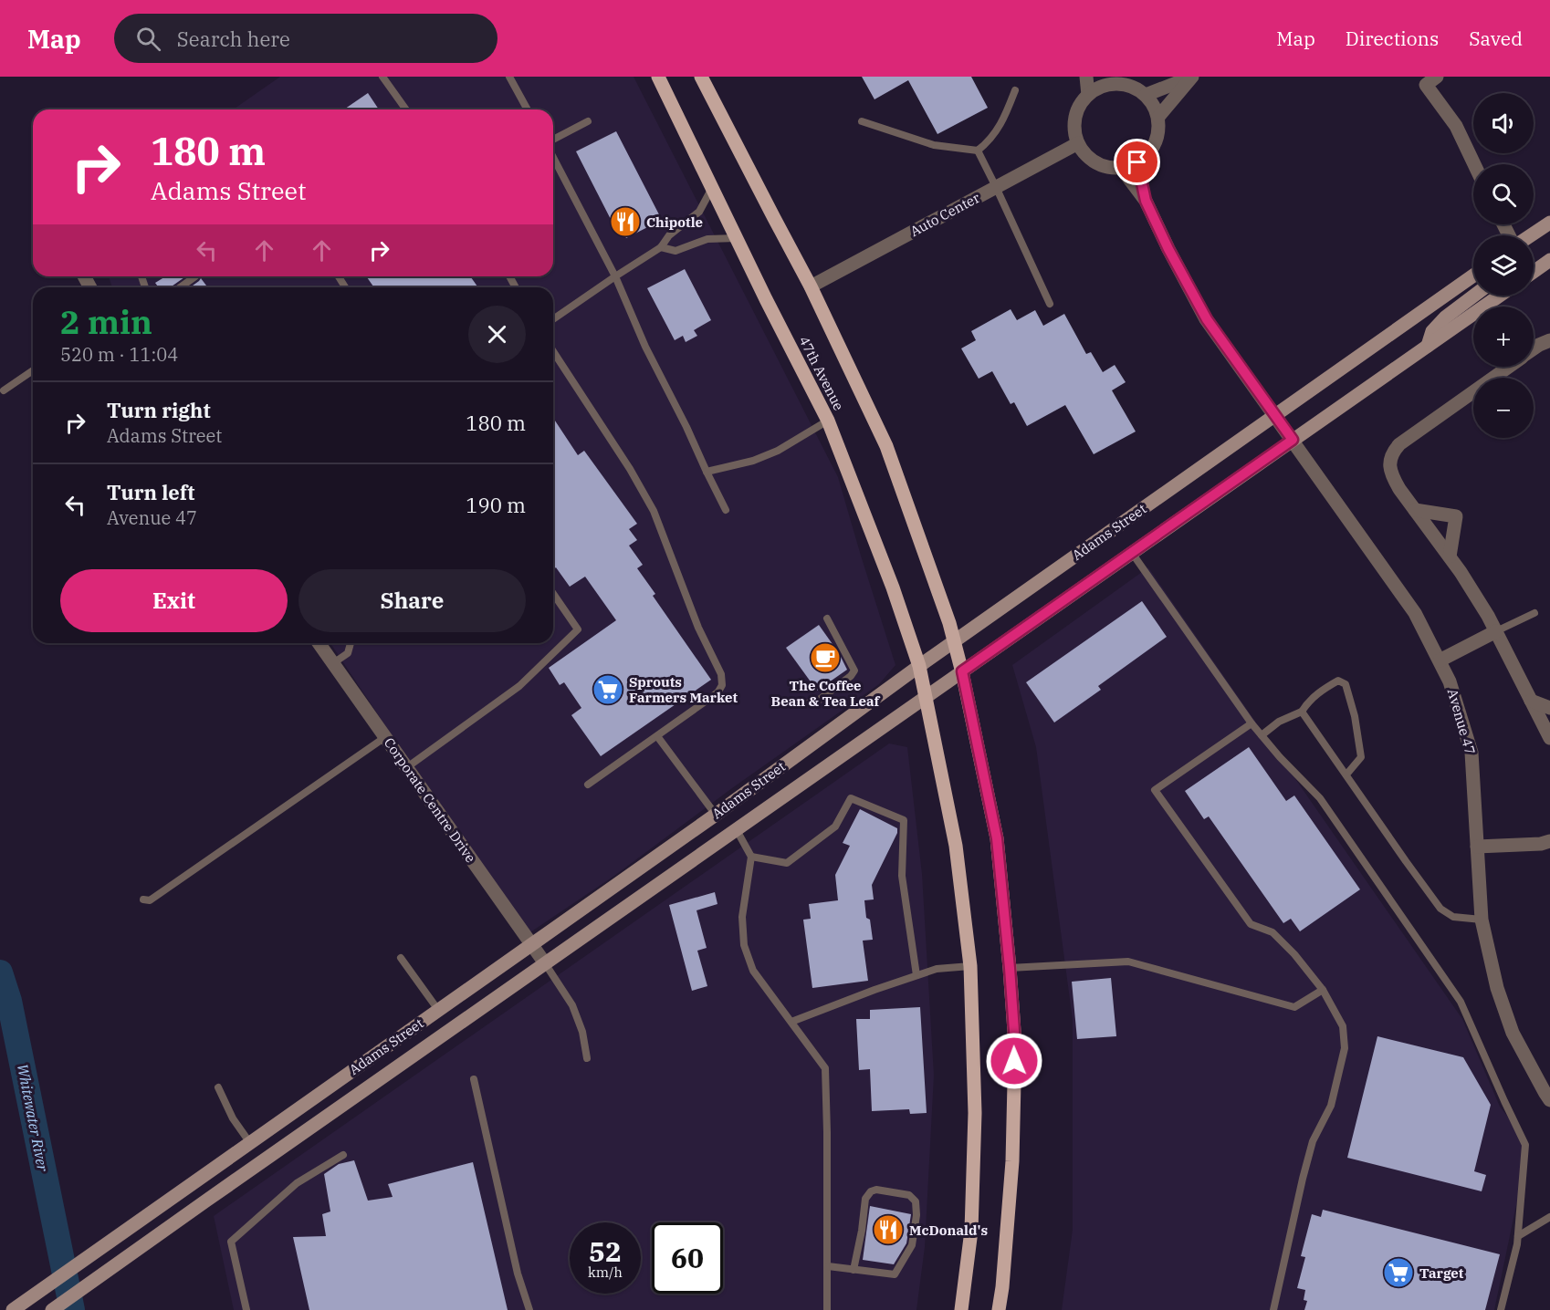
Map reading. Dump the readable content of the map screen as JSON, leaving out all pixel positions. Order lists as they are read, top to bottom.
{
  "streets": {
    "main road": ["47th Avenue"],
    "street": [
      "Auto Center",
      "Adams Street",
      "Avenue 47",
      "Corporate Centre Drive"
    ]
  },
  "crossings": [
    ["Auto Center", "47th Avenue"],
    ["47th Avenue", "Adams Street"],
    ["Adams Street", "Avenue 47"],
    ["Adams Street", "Corporate Centre Drive"]
  ],
  "water": ["Whitewater River"],
  "places": {
    "restaurant": ["Chipotle", "McDonald's"],
    "cafe": ["The Coffee Bean & Tea Leaf"],
    "supermarket": ["Sprouts Farmers Market", "Target"]
  },
  "page": {
    "header": "Map",
    "search": "Search here",
    "nav": ["Map", "Directions", "Saved"],
    "map_buttons": ["+", "−"],
    "turn": ["180 m", "Adams Street"],
    "heading": ["2 min", "520 m · 11:04"],
    "list": [
      {
        "name": "Turn right",
        "note": "Adams Street",
        "value": "180 m"
      },
      {
        "name": "Turn left",
        "note": "Avenue 47",
        "value": "190 m"
      }
    ],
    "buttons": ["Exit", "Share"],
    "speed": "52 km/h",
    "limit": "60"
  }
}
